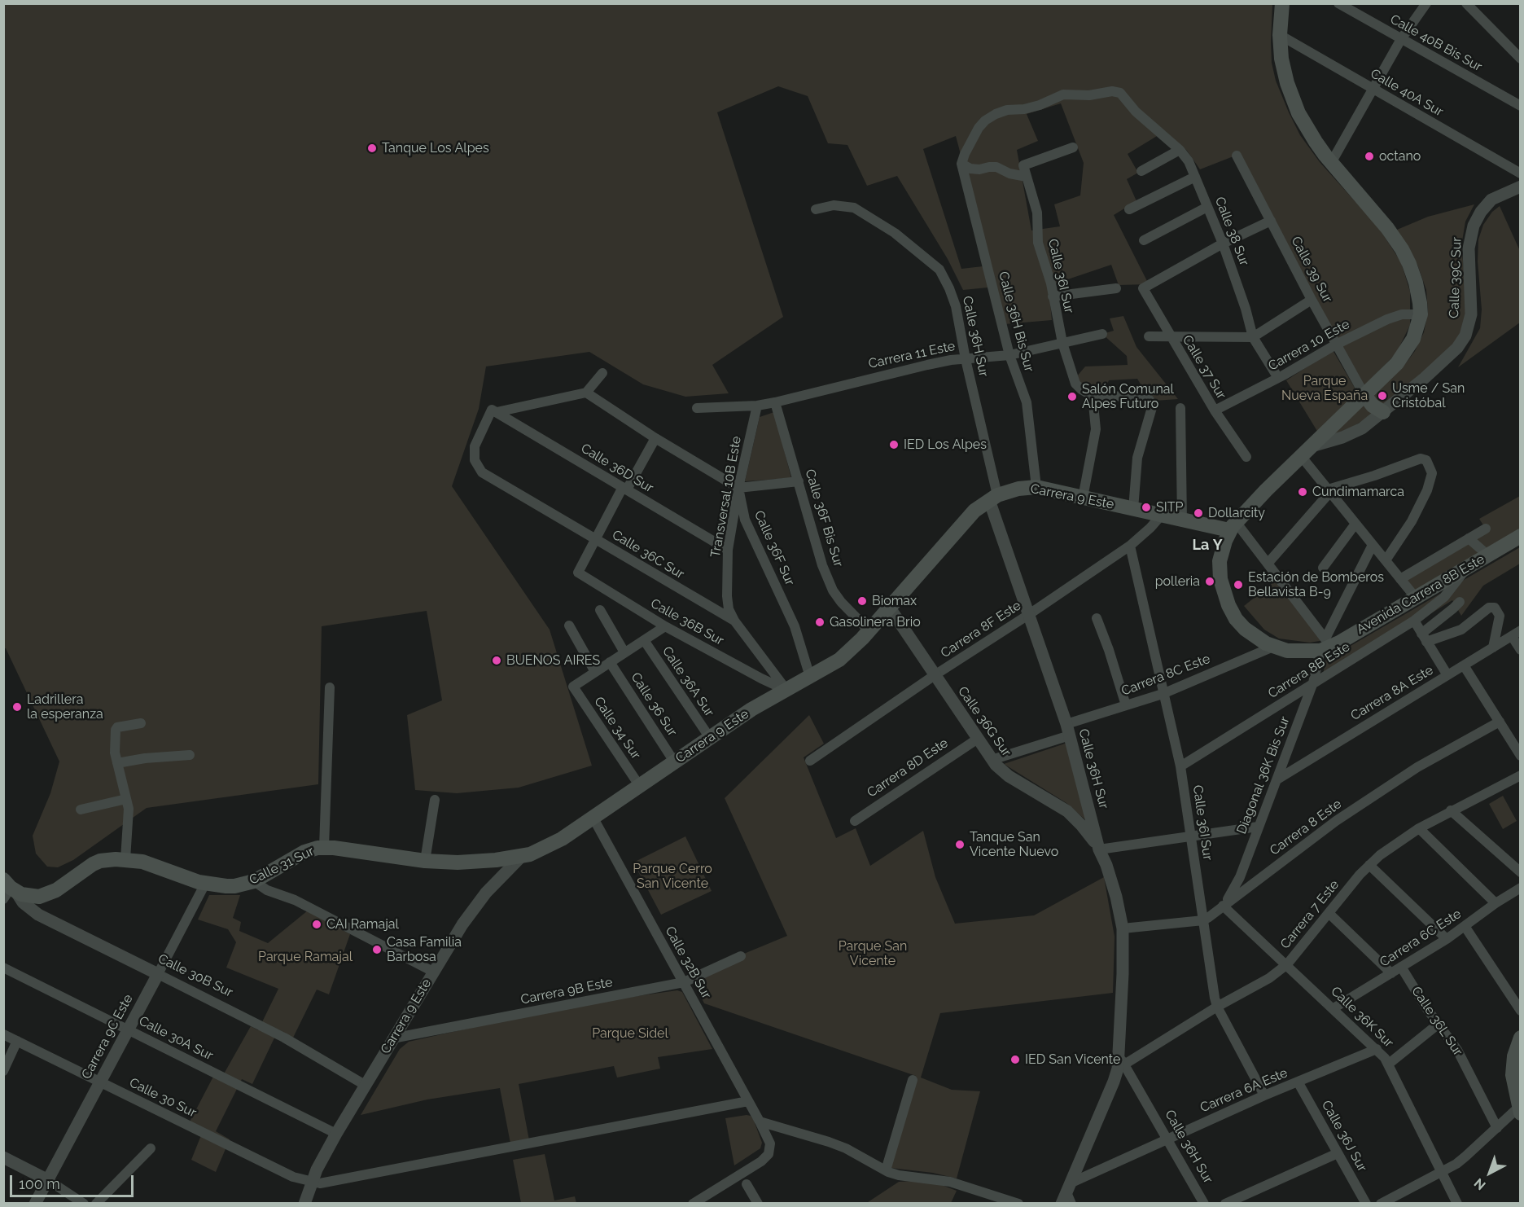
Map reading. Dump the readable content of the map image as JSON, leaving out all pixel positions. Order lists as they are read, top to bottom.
{
  "streets": {
    "main road": ["Carrera 9 Este", "Avenida Carrera 8B Este", "Calle 31 Sur"],
    "street": [
      "Calle 40B Bis Sur",
      "Calle 40A Sur",
      "Calle 38 Sur",
      "Calle 39 Sur",
      "Calle 36I Sur",
      "Calle 39C Sur",
      "Calle 36H Bis Sur",
      "Calle 36H Sur",
      "Carrera 10 Este",
      "Carrera 11 Este",
      "Calle 37 Sur",
      "Calle 36D Sur",
      "Transversal 10B Este",
      "Calle 36F Bis Sur",
      "Calle 36F Sur",
      "Calle 36C Sur",
      "Calle 36B Sur",
      "Carrera 8F Este",
      "Carrera 8B Este",
      "Carrera 8C Este",
      "Calle 36A Sur",
      "Carrera 8A Este",
      "Calle 36 Sur",
      "Calle 36G Sur",
      "Calle 34 Sur",
      "Carrera 8D Este",
      "Diagonal 36K Bis Sur",
      "Carrera 8 Este",
      "Carrera 7 Este",
      "Carrera 6C Este",
      "Calle 32B Sur",
      "Calle 30B Sur",
      "Carrera 9B Este",
      "Calle 36K Sur",
      "Calle 36L Sur",
      "Carrera 9C Este",
      "Calle 30A Sur",
      "Carrera 6A Este",
      "Calle 30 Sur",
      "Calle 36J Sur"
    ]
  },
  "crossings": [
    ["Calle 38 Sur", "Calle 36H Bis Sur"],
    ["Calle 38 Sur", "Carrera 10 Este"],
    ["Calle 38 Sur", "Calle 37 Sur"],
    ["Calle 39 Sur", "Carrera 10 Este"],
    ["Calle 36I Sur", "Carrera 11 Este"],
    ["Calle 36I Sur", "Carrera 8F Este"],
    ["Calle 36I Sur", "Carrera 8B Este"],
    ["Calle 36I Sur", "Carrera 8C Este"],
    ["Calle 36I Sur", "Carrera 8 Este"],
    ["Calle 36I Sur", "Carrera 7 Este"],
    ["Calle 36I Sur", "Carrera 6A Este"],
    ["Calle 36H Bis Sur", "Carrera 11 Este"],
    ["Calle 36H Bis Sur", "Carrera 9 Este"],
    ["Calle 36H Sur", "Carrera 11 Este"],
    ["Calle 36H Sur", "Carrera 9 Este"],
    ["Calle 36H Sur", "Carrera 8F Este"],
    ["Calle 36H Sur", "Carrera 8C Este"],
    ["Calle 36H Sur", "Calle 36G Sur"],
    ["Calle 36H Sur", "Carrera 7 Este"],
    ["Calle 36H Sur", "Carrera 6A Este"],
    ["Carrera 10 Este", "Calle 37 Sur"],
    ["Carrera 11 Este", "Transversal 10B Este"],
    ["Carrera 11 Este", "Calle 36F Bis Sur"],
    ["Calle 36D Sur", "Transversal 10B Este"],
    ["Calle 36D Sur", "Calle 36C Sur"],
    ["Transversal 10B Este", "Calle 36F Sur"],
    ["Transversal 10B Este", "Calle 36C Sur"],
    ["Carrera 9 Este", "Calle 36F Bis Sur"],
    ["Carrera 9 Este", "Calle 36F Sur"],
    ["Carrera 9 Este", "Calle 36C Sur"],
    ["Carrera 9 Este", "Calle 36B Sur"],
    ["Carrera 9 Este", "Carrera 8F Este"],
    ["Carrera 9 Este", "Calle 36A Sur"],
    ["Carrera 9 Este", "Calle 36 Sur"],
    ["Carrera 9 Este", "Calle 36G Sur"],
    ["Carrera 9 Este", "Calle 34 Sur"],
    ["Carrera 9 Este", "Calle 31 Sur"],
    ["Carrera 9 Este", "Calle 32B Sur"],
    ["Carrera 9 Este", "Calle 30B Sur"],
    ["Carrera 9 Este", "Carrera 9B Este"],
    ["Carrera 9 Este", "Calle 30A Sur"],
    ["Carrera 9 Este", "Calle 30 Sur"],
    ["Calle 36C Sur", "Calle 36B Sur"],
    ["Avenida Carrera 8B Este", "Carrera 8B Este"],
    ["Avenida Carrera 8B Este", "Diagonal 36K Bis Sur"],
    ["Carrera 8F Este", "Calle 36G Sur"],
    ["Carrera 8B Este", "Diagonal 36K Bis Sur"],
    ["Carrera 8C Este", "Calle 36G Sur"],
    ["Carrera 8A Este", "Diagonal 36K Bis Sur"],
    ["Calle 36G Sur", "Carrera 8D Este"],
    ["Diagonal 36K Bis Sur", "Carrera 8 Este"],
    ["Diagonal 36K Bis Sur", "Calle 36K Sur"],
    ["Carrera 8 Este", "Calle 36K Sur"],
    ["Calle 31 Sur", "Calle 30B Sur"],
    ["Calle 31 Sur", "Carrera 9C Este"],
    ["Carrera 7 Este", "Calle 36K Sur"],
    ["Carrera 6C Este", "Calle 36K Sur"],
    ["Carrera 6C Este", "Calle 36L Sur"],
    ["Calle 32B Sur", "Carrera 9B Este"],
    ["Calle 30B Sur", "Carrera 9C Este"],
    ["Calle 36K Sur", "Carrera 6A Este"],
    ["Carrera 9C Este", "Calle 30A Sur"],
    ["Carrera 9C Este", "Calle 30 Sur"],
    ["Carrera 6A Este", "Calle 36J Sur"]
  ],
  "districts": ["La Y"],
  "parks": [
    "Parque Nueva España",
    "Parque Cerro San Vicente",
    "Parque San Vicente",
    "Parque Ramajal",
    "Parque Sidel"
  ],
  "places": [
    "Tanque Los Alpes",
    "octano",
    "Usme / San Cristóbal",
    "Salón Comunal Alpes Futuro",
    "IED Los Alpes",
    "Cundimamarca",
    "SITP",
    "Dollarcity",
    "polleria",
    "Estación de Bomberos Bellavista B-9",
    "Biomax",
    "Gasolinera Brio",
    "BUENOS AIRES",
    "Ladrillera la esperanza",
    "Tanque San Vicente Nuevo",
    "CAI Ramajal",
    "Casa Familia Barbosa",
    "IED San Vicente"
  ],
  "scale_bar": "100 m",
  "north": "bottom left"
}
